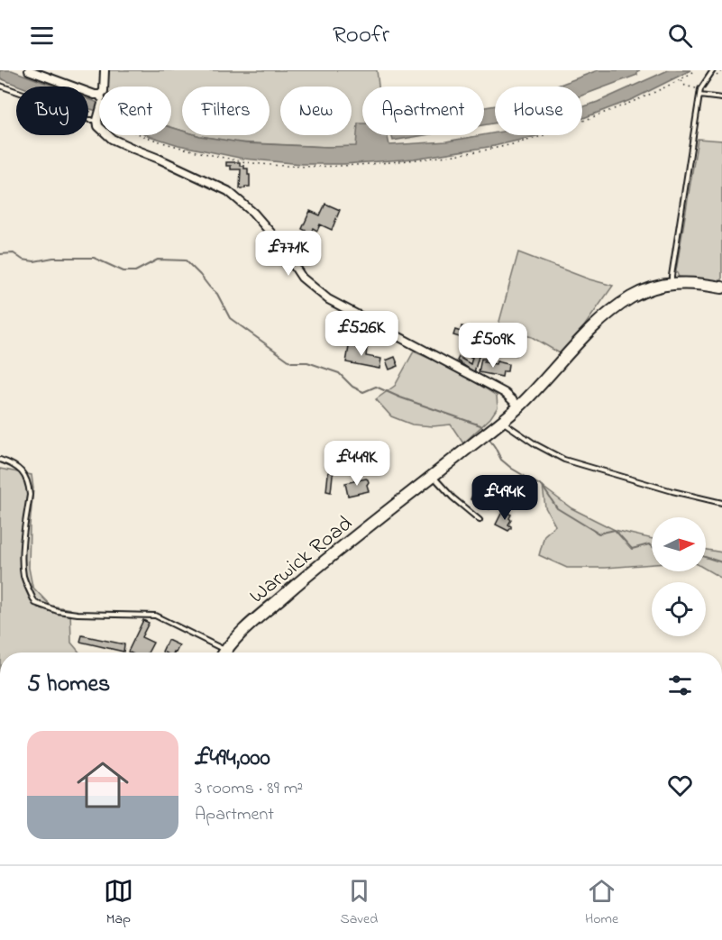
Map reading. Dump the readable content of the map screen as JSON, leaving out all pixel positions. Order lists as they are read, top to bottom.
{
  "streets": {
    "main road": ["Warwick Road"]
  },
  "north": "right",
  "page": {
    "header": "Roofr",
    "chip": [
      "Buy",
      "Rent",
      "Filters",
      "New",
      "Apartment",
      "House"
    ],
    "price": [
      "£771K",
      "£526K",
      "£509K",
      "£449K",
      "£494K"
    ],
    "heading": "5 homes",
    "list": [
      {
        "name": "£494,000",
        "note": "3 rooms · 89 m² · Apartment"
      }
    ],
    "tabs": ["Map", "Saved", "Home"]
  }
}
